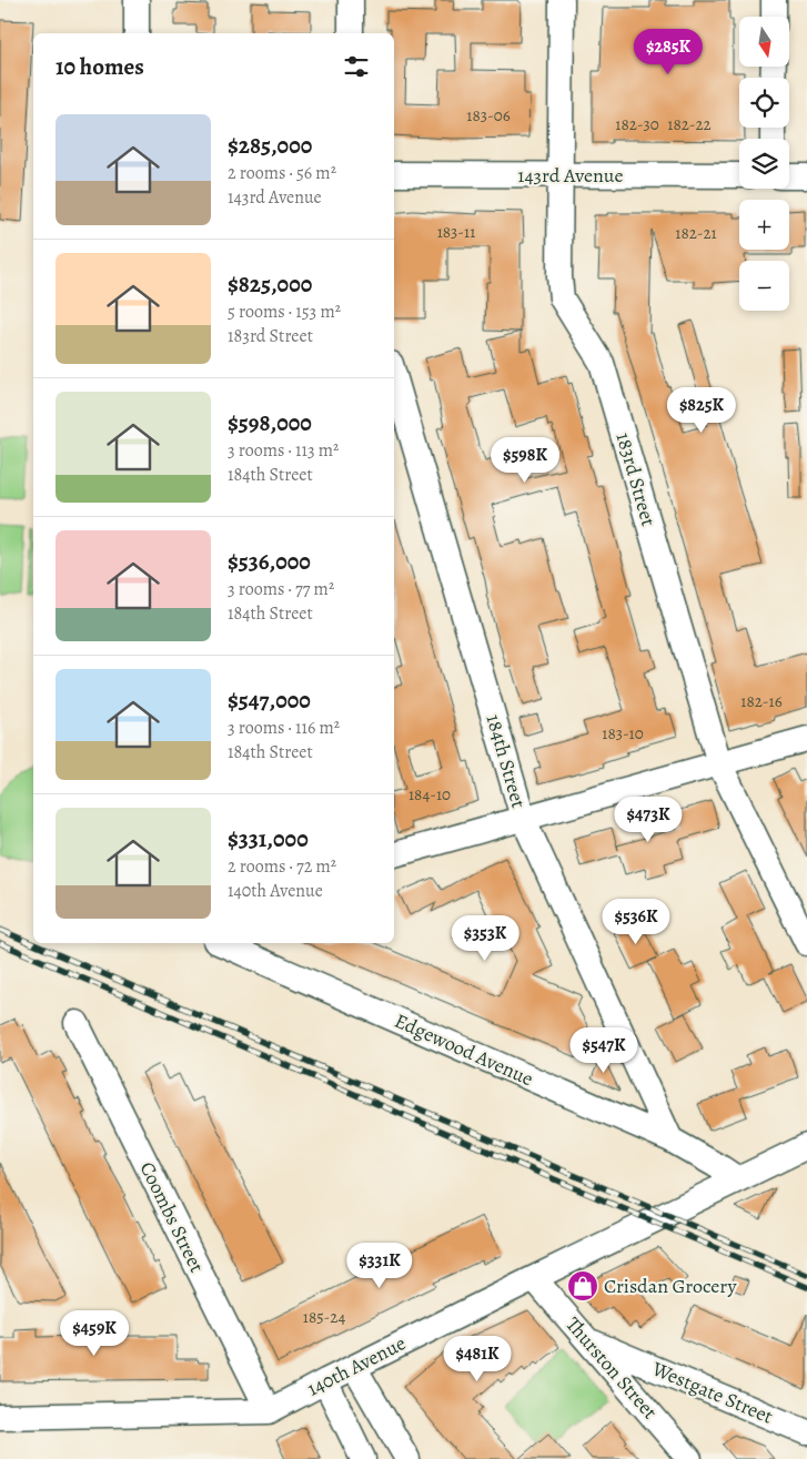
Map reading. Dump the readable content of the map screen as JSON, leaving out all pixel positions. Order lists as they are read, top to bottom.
{
  "streets": {
    "street": [
      "143rd Avenue",
      "183rd Street",
      "184th Street",
      "Edgewood Avenue",
      "Coombs Street",
      "140th Avenue",
      "Thurston Street",
      "Westgate Street"
    ]
  },
  "crossings": [
    ["143rd Avenue", "183rd Street"],
    ["184th Street", "Edgewood Avenue"],
    ["Edgewood Avenue", "140th Avenue"],
    ["Coombs Street", "140th Avenue"],
    ["140th Avenue", "Thurston Street"],
    ["Thurston Street", "Westgate Street"]
  ],
  "places": {
    "shop": ["Crisdan Grocery"]
  },
  "house_numbers": [
    "183-06",
    "182-30",
    "182-22",
    "183-11",
    "182-21",
    "182-16",
    "183-10",
    "184-10",
    "185-24"
  ],
  "north": "bottom",
  "page": {
    "map_buttons": ["+", "−"],
    "price": [
      "$285K",
      "$825K",
      "$598K",
      "$473K",
      "$536K",
      "$353K",
      "$547K",
      "$331K",
      "$459K",
      "$481K"
    ],
    "heading": "10 homes",
    "list": [
      {
        "name": "$285,000",
        "note": "2 rooms · 56 m² · 143rd Avenue"
      },
      {
        "name": "$825,000",
        "note": "5 rooms · 153 m² · 183rd Street"
      },
      {
        "name": "$598,000",
        "note": "3 rooms · 113 m² · 184th Street"
      },
      {
        "name": "$536,000",
        "note": "3 rooms · 77 m² · 184th Street"
      },
      {
        "name": "$547,000",
        "note": "3 rooms · 116 m² · 184th Street"
      },
      {
        "name": "$331,000",
        "note": "2 rooms · 72 m² · 140th Avenue"
      }
    ]
  }
}
